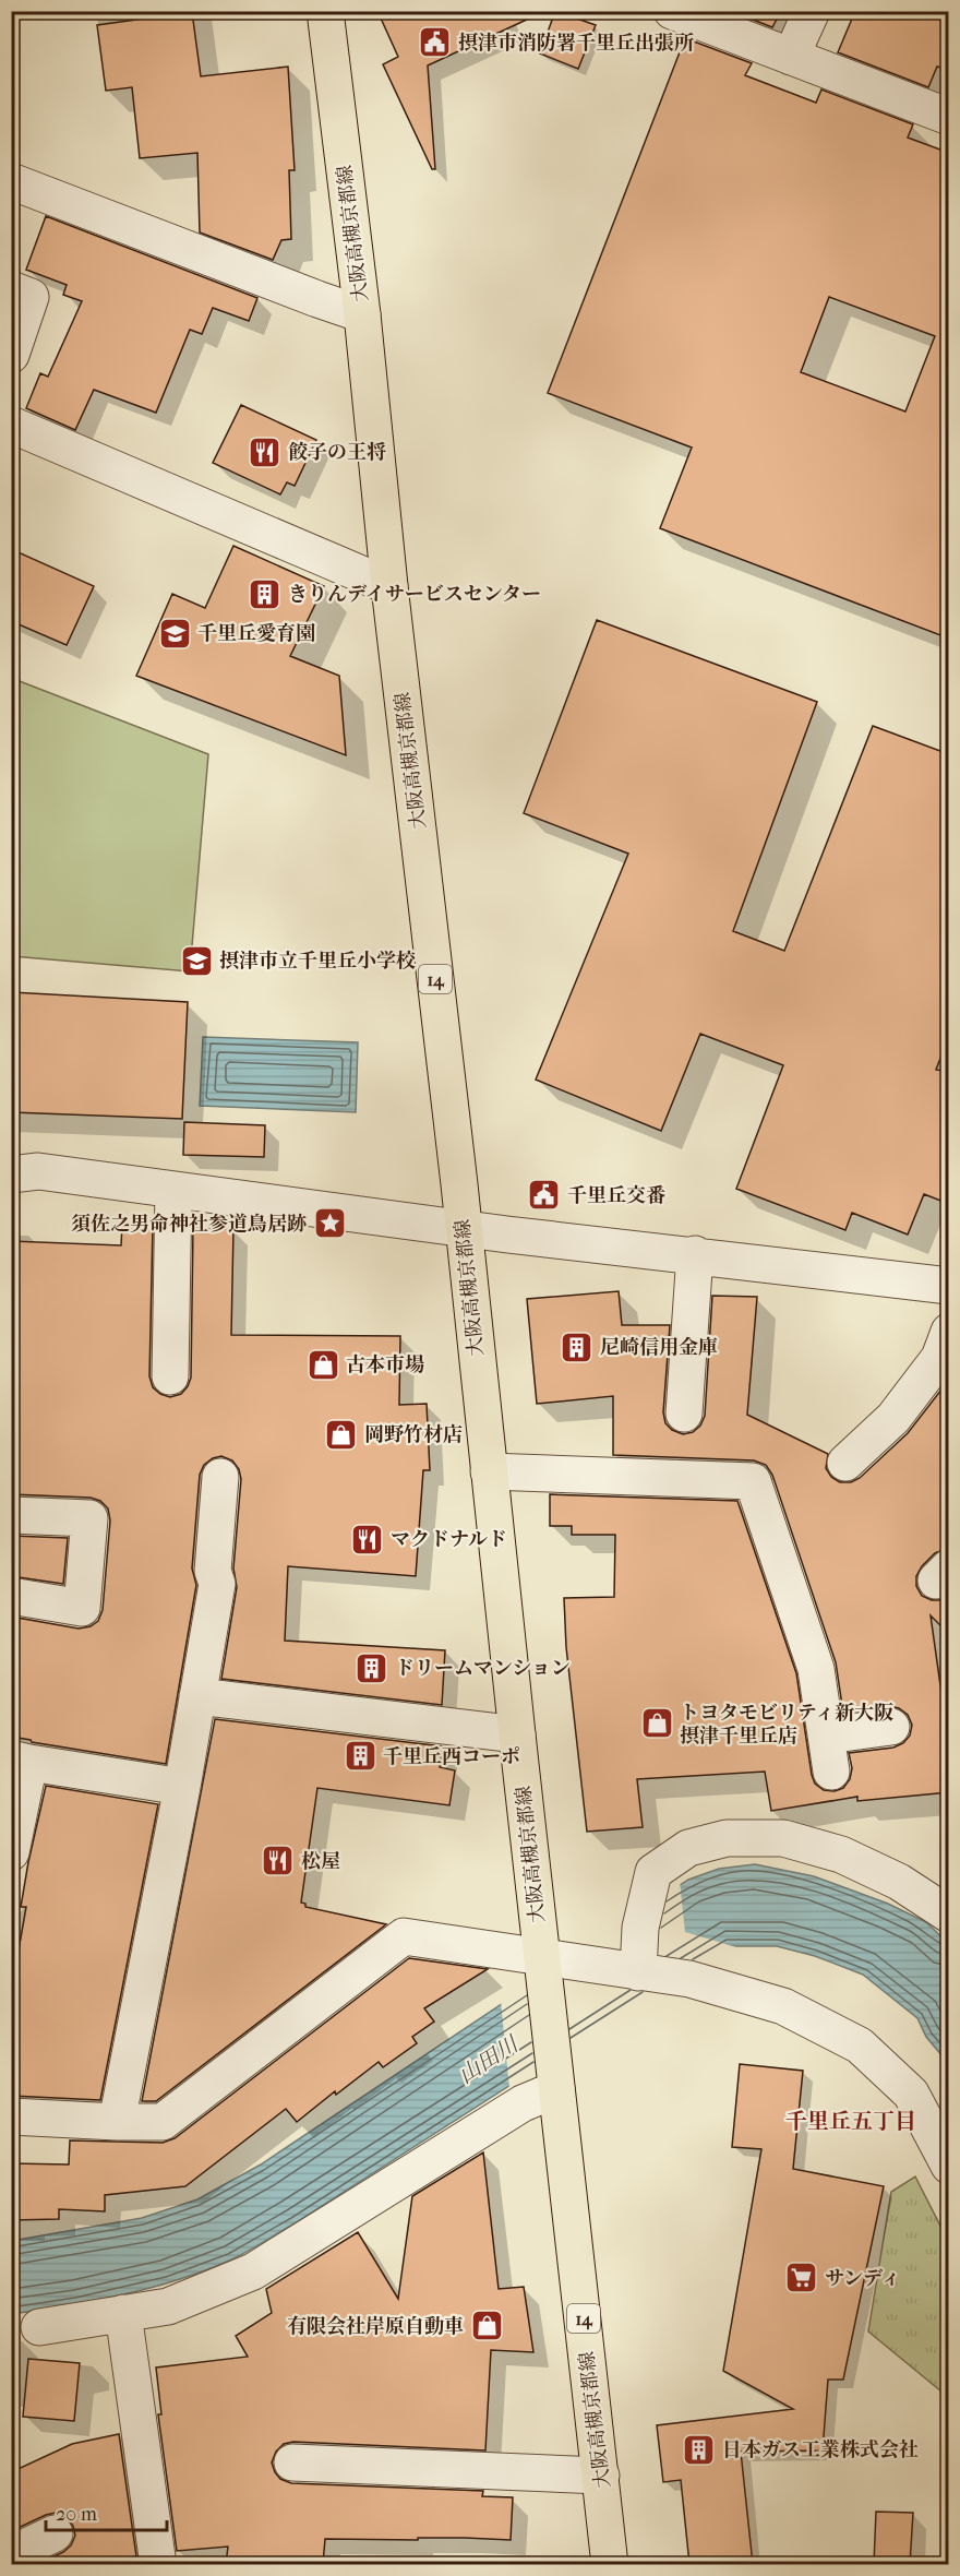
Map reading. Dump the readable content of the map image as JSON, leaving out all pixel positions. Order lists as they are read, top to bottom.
{
  "streets": {
    "main road": ["大阪高槻京都線", "14"]
  },
  "districts": ["千里丘五丁目"],
  "water": ["山田川"],
  "places": {
    "public building": ["摂津市消防署千里丘出張所", "千里丘交番"],
    "restaurant": ["餃子の王将", "マクドナルド", "松屋"],
    "building": [
      "きりんデイサービスセンター",
      "尼崎信用金庫",
      "ドリームマンション",
      "千里丘西コーポ",
      "日本ガス工業株式会社"
    ],
    "school or university": ["千里丘愛育園", "摂津市立千里丘小学校"],
    "place": ["須佐之男命神社参道鳥居跡"],
    "shop": [
      "古本市場",
      "岡野竹材店",
      "トヨタモビリティ新大阪 摂津千里丘店",
      "有限会社岸原自動車"
    ],
    "supermarket": ["サンディ"]
  },
  "scale_bar": "20 m"
}
